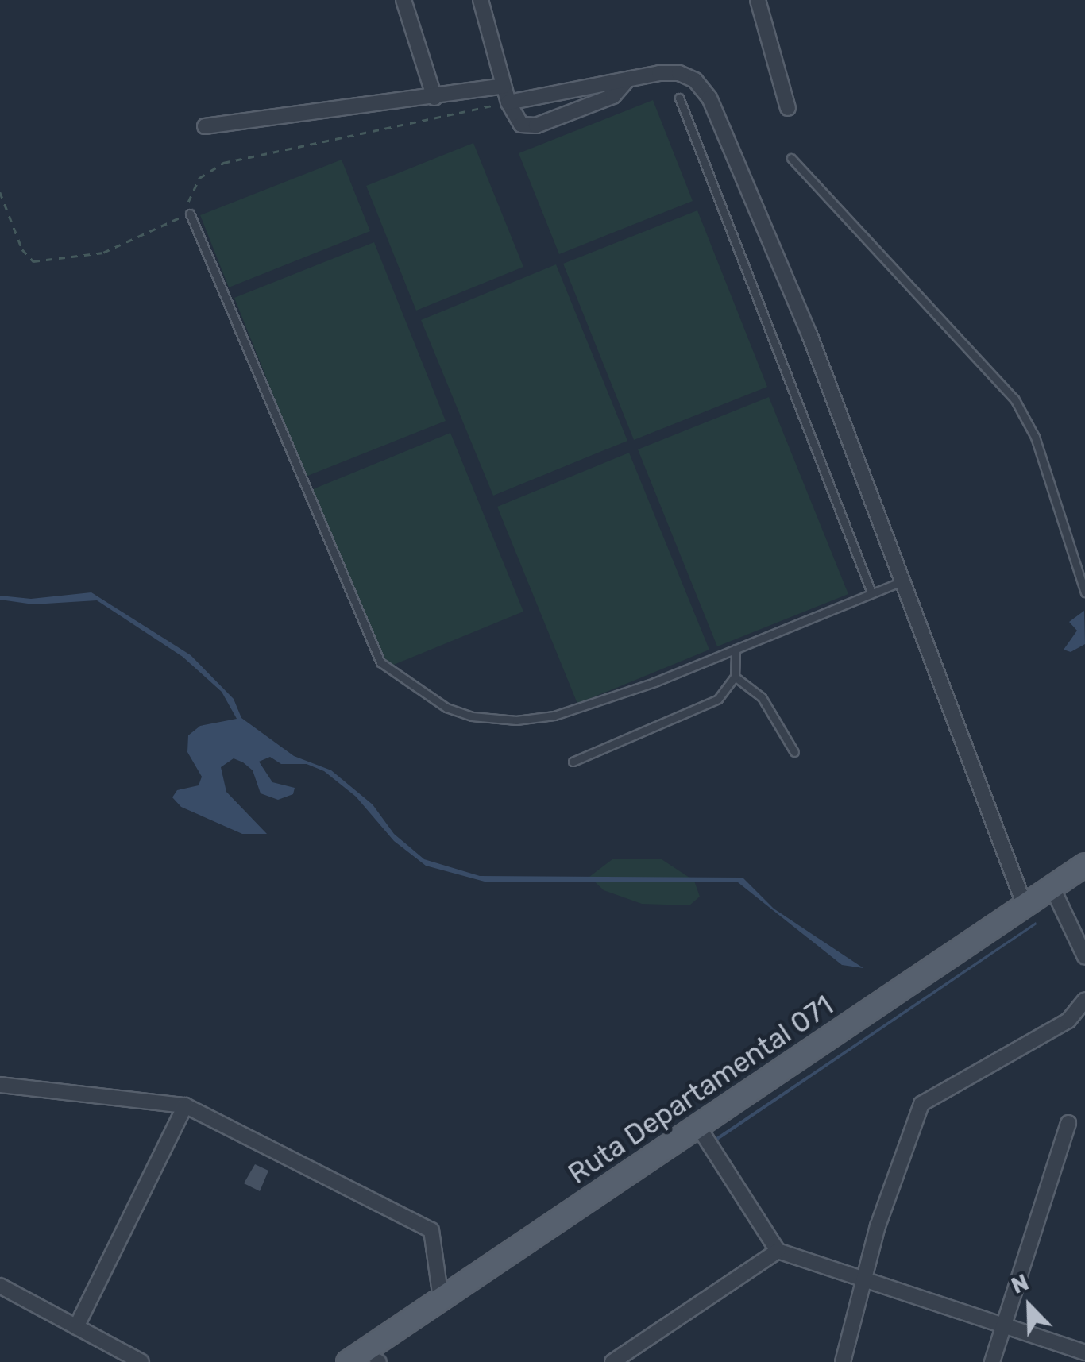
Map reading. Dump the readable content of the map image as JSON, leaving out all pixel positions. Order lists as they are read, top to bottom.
{
  "streets": {
    "main road": ["Ruta Departamental 071"]
  },
  "north": "top left"
}
